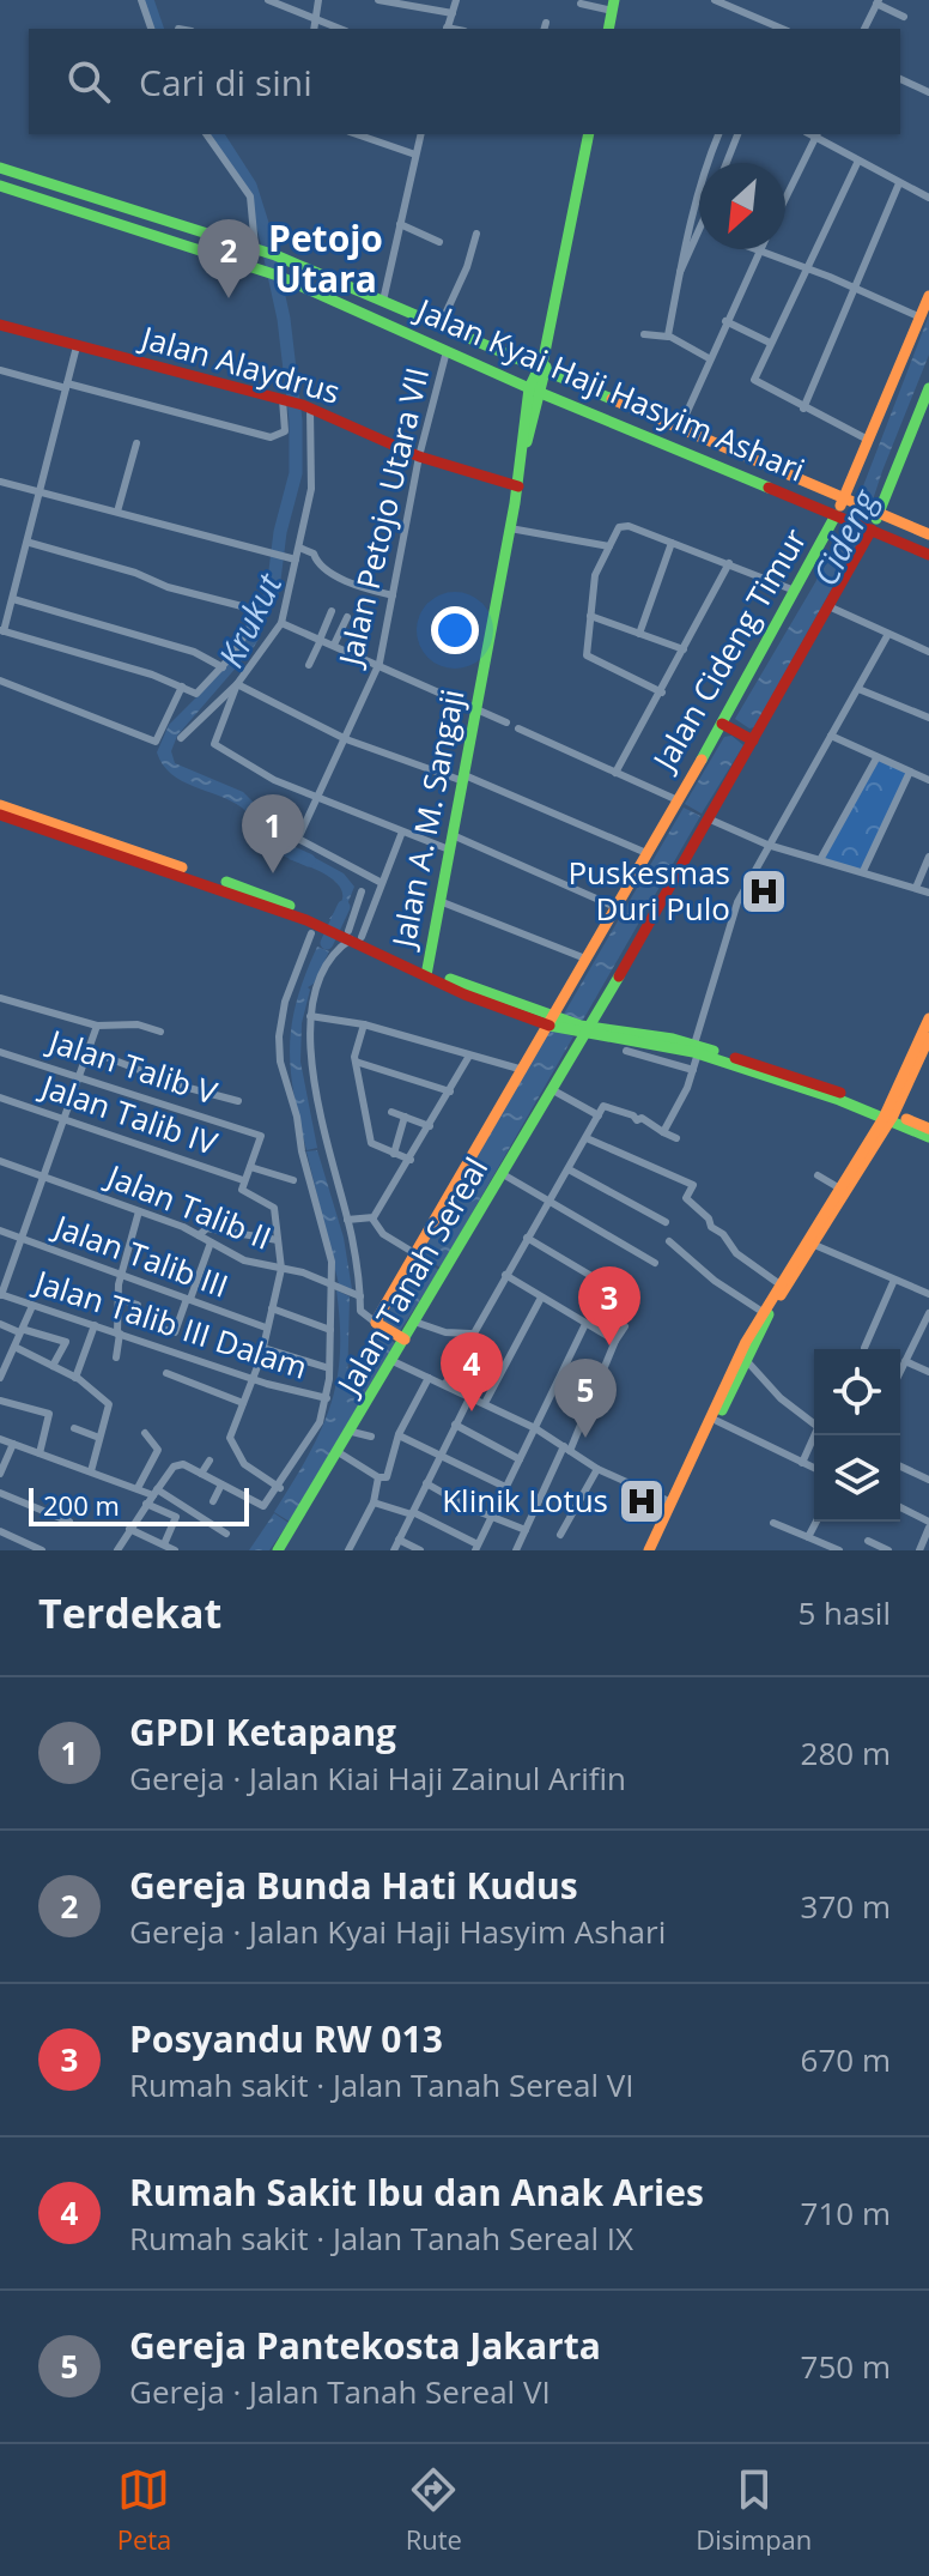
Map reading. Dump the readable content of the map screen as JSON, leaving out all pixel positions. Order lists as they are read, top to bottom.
{
  "streets": {
    "main road": [
      "Jalan Alaydrus",
      "Jalan Kyai Haji Hasyim Ashari",
      "Jalan Cideng Timur",
      "Jalan A. M. Sangaji",
      "Jalan Tanah Sereal"
    ],
    "street": [
      "Jalan Petojo Utara VII",
      "Jalan Talib V",
      "Jalan Talib IV",
      "Jalan Talib II",
      "Jalan Talib III",
      "Jalan Talib III Dalam"
    ]
  },
  "crossings": [
    ["Jalan Alaydrus", "Jalan Petojo Utara VII"],
    ["Jalan Alaydrus", "Jalan A. M. Sangaji"],
    ["Jalan Kyai Haji Hasyim Ashari", "Jalan Petojo Utara VII"],
    ["Jalan Kyai Haji Hasyim Ashari", "Jalan Cideng Timur"],
    ["Jalan Kyai Haji Hasyim Ashari", "Jalan A. M. Sangaji"],
    ["Jalan Kyai Haji Hasyim Ashari", "Jalan Tanah Sereal"]
  ],
  "districts": ["Petojo Utara"],
  "water": ["Cideng", "Krukut"],
  "places": {
    "hospital": ["Puskesmas Duri Pulo", "Klinik Lotus"]
  },
  "scale_bar": "200 m",
  "north": "bottom left",
  "page": {
    "search": "Cari di sini",
    "pins": [
      "2",
      "1",
      "3",
      "4",
      "5"
    ],
    "scale": "200 m",
    "heading": ["Terdekat", "5 hasil"],
    "list": [
      {
        "mark": "1",
        "name": "GPDI Ketapang",
        "note": "Gereja · Jalan Kiai Haji Zainul Arifin",
        "value": "280 m"
      },
      {
        "mark": "2",
        "name": "Gereja Bunda Hati Kudus",
        "note": "Gereja · Jalan Kyai Haji Hasyim Ashari",
        "value": "370 m"
      },
      {
        "mark": "3",
        "name": "Posyandu RW 013",
        "note": "Rumah sakit · Jalan Tanah Sereal VI",
        "value": "670 m"
      },
      {
        "mark": "4",
        "name": "Rumah Sakit Ibu dan Anak Aries",
        "note": "Rumah sakit · Jalan Tanah Sereal IX",
        "value": "710 m"
      },
      {
        "mark": "5",
        "name": "Gereja Pantekosta Jakarta",
        "note": "Gereja · Jalan Tanah Sereal VI",
        "value": "750 m"
      }
    ],
    "nav": ["Peta", "Rute", "Disimpan"]
  }
}
